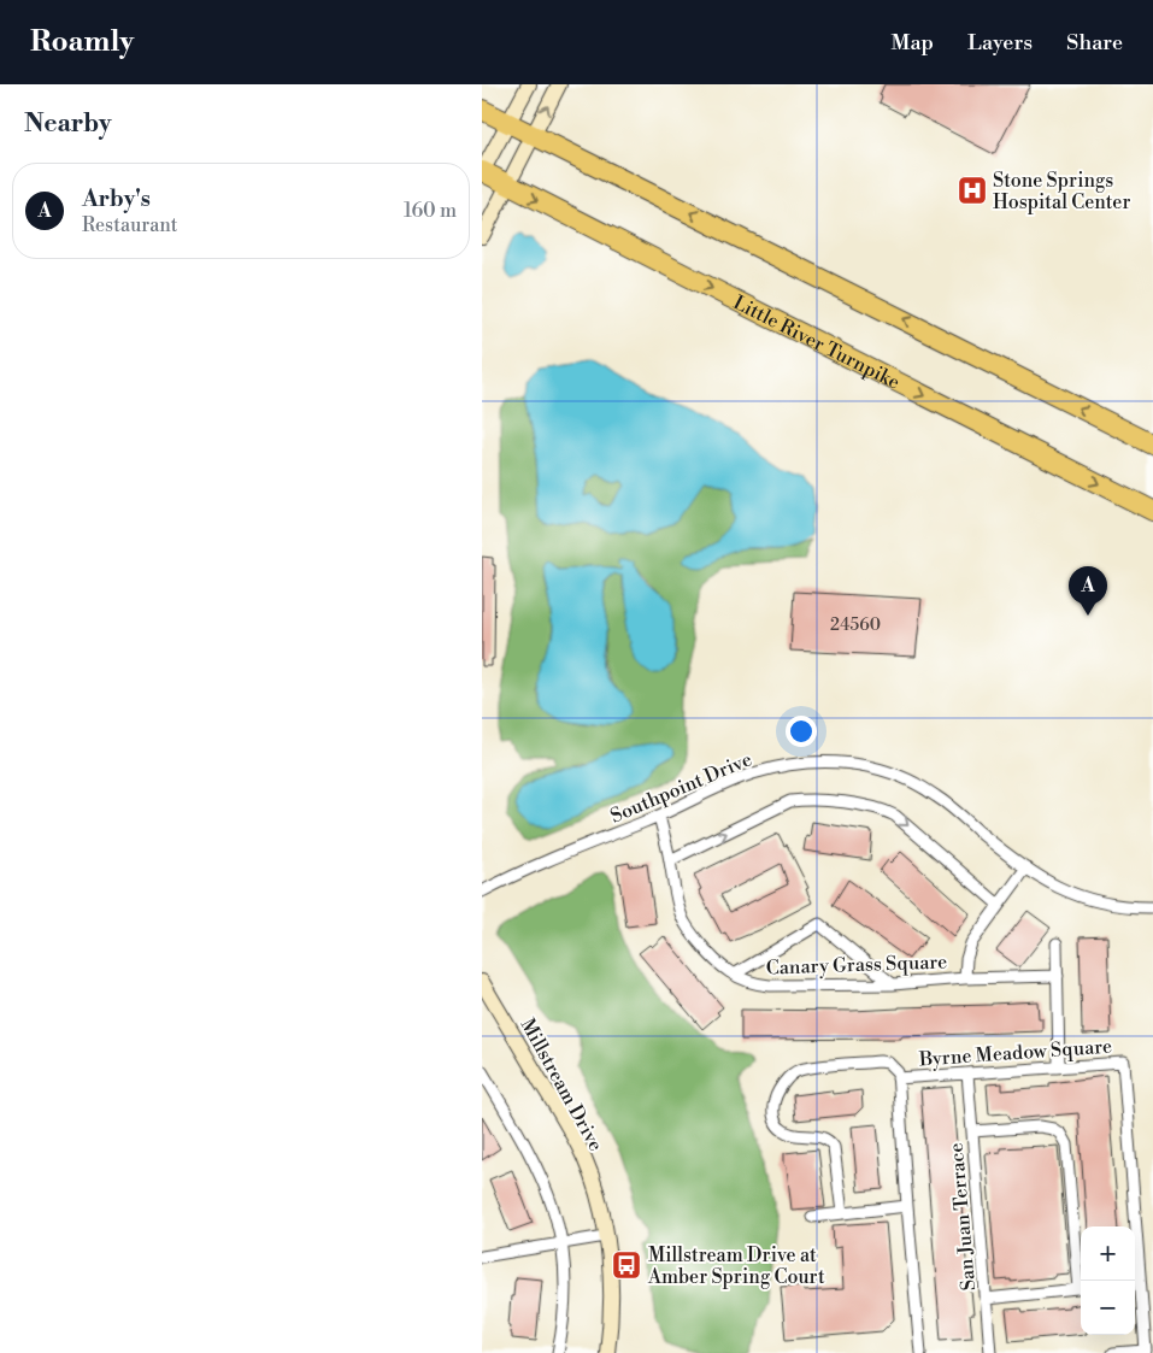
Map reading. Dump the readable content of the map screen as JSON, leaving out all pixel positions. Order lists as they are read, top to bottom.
{
  "streets": {
    "highway": ["Little River Turnpike"],
    "street": [
      "Southpoint Drive",
      "Canary Grass Square",
      "Byrne Meadow Square",
      "Millstream Drive",
      "San Juan Terrace"
    ]
  },
  "crossings": [
    ["Southpoint Drive", "Canary Grass Square"],
    ["Byrne Meadow Square", "San Juan Terrace"]
  ],
  "places": {
    "hospital": ["Stone Springs Hospital Center"],
    "bus stop": ["Millstream Drive at Amber Spring Court"]
  },
  "house_numbers": ["24560"],
  "page": {
    "header": "Roamly",
    "nav": ["Map", "Layers", "Share"],
    "heading": "Nearby",
    "list": [
      {
        "mark": "A",
        "name": "Arby's",
        "note": "Restaurant",
        "value": "160 m"
      }
    ],
    "pins": "A",
    "map_buttons": ["+", "−"]
  }
}
